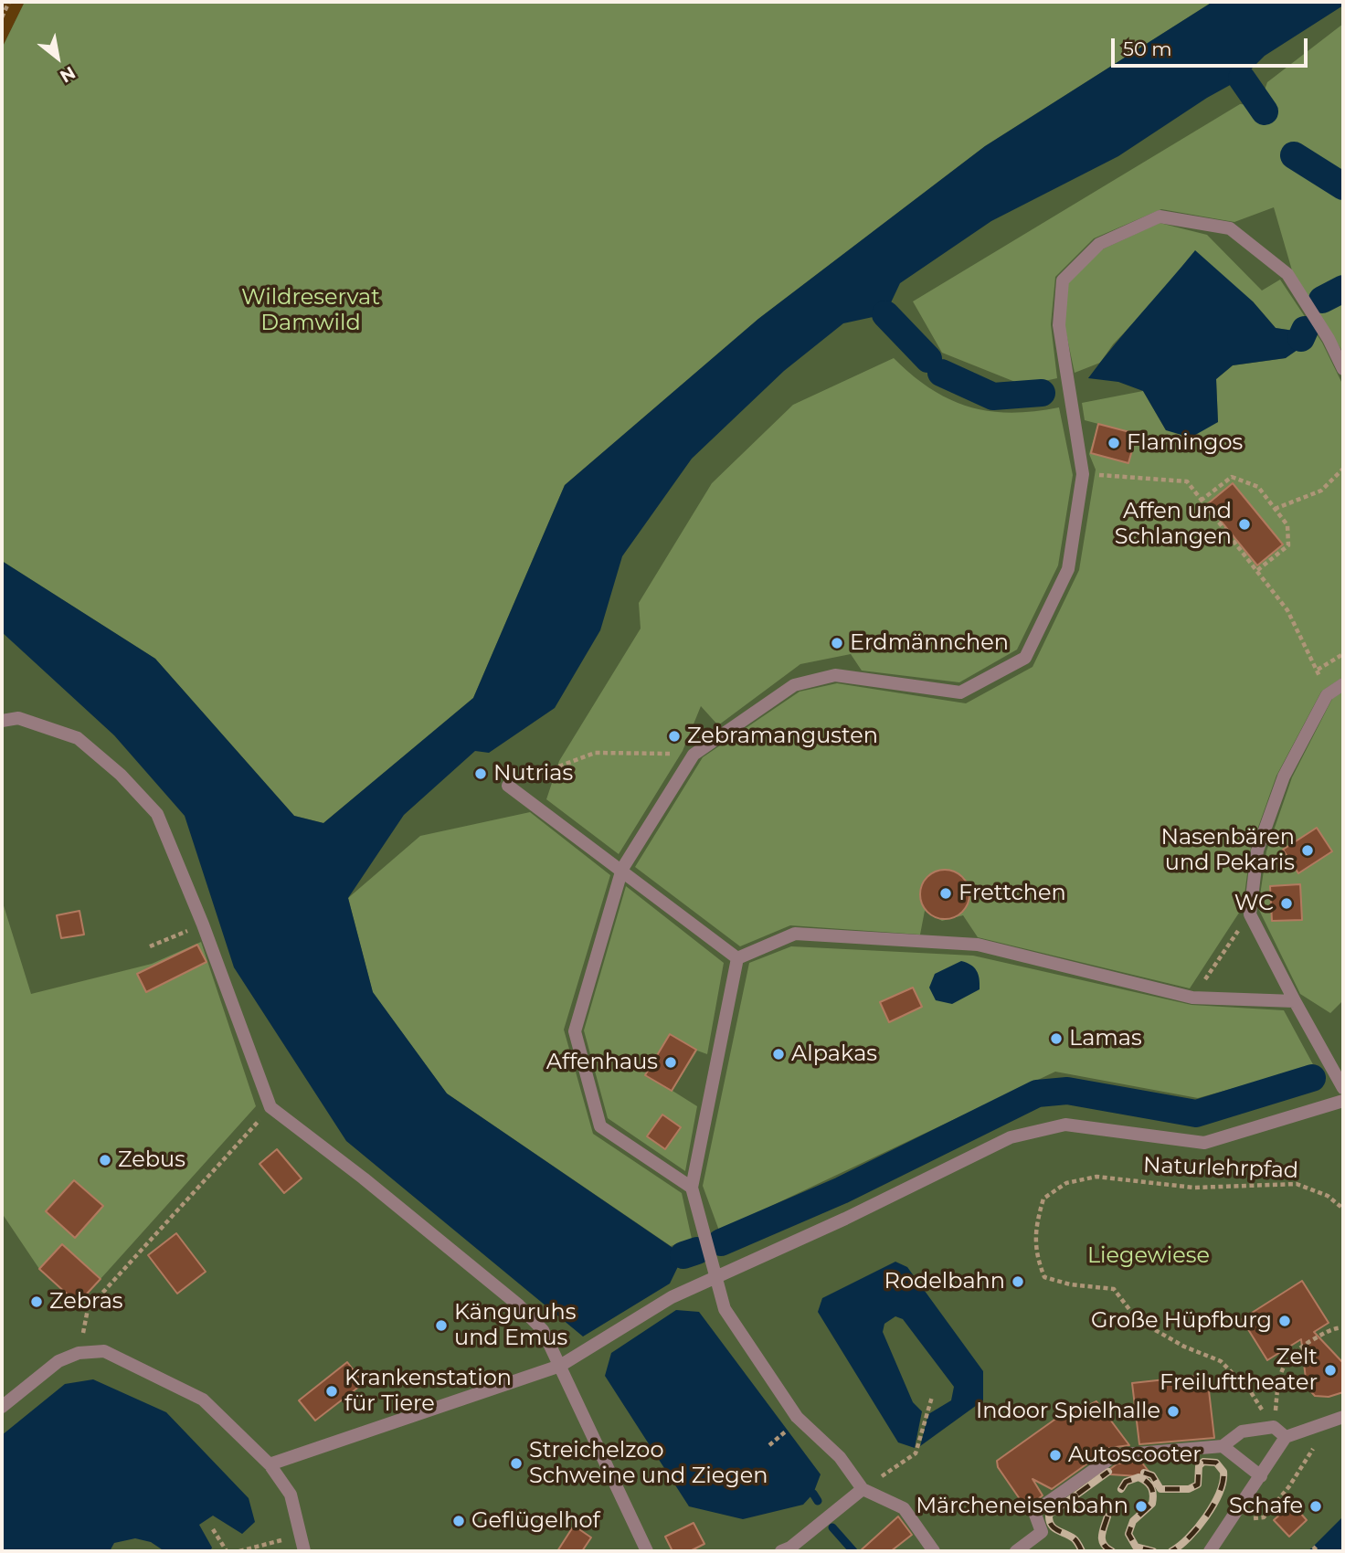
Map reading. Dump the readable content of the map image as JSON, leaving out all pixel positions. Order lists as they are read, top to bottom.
{
  "streets": {
    "path": ["Naturlehrpfad"]
  },
  "parks": ["Wildreservat Damwild", "Liegewiese"],
  "places": [
    "Flamingos",
    "Affen und Schlangen",
    "Erdmännchen",
    "Zebramangusten",
    "Nutrias",
    "Nasenbären und Pekaris",
    "Frettchen",
    "WC",
    "Lamas",
    "Alpakas",
    "Affenhaus",
    "Zebus",
    "Rodelbahn",
    "Zebras",
    "Große Hüpfburg",
    "Känguruhs und Emus",
    "Zelt Freilufttheater",
    "Krankenstation für Tiere",
    "Indoor Spielhalle",
    "Autoscooter",
    "Streichelzoo Schweine und Ziegen",
    "Märcheneisenbahn",
    "Schafe",
    "Geflügelhof"
  ],
  "scale_bar": "50 m",
  "north": "bottom right"
}
